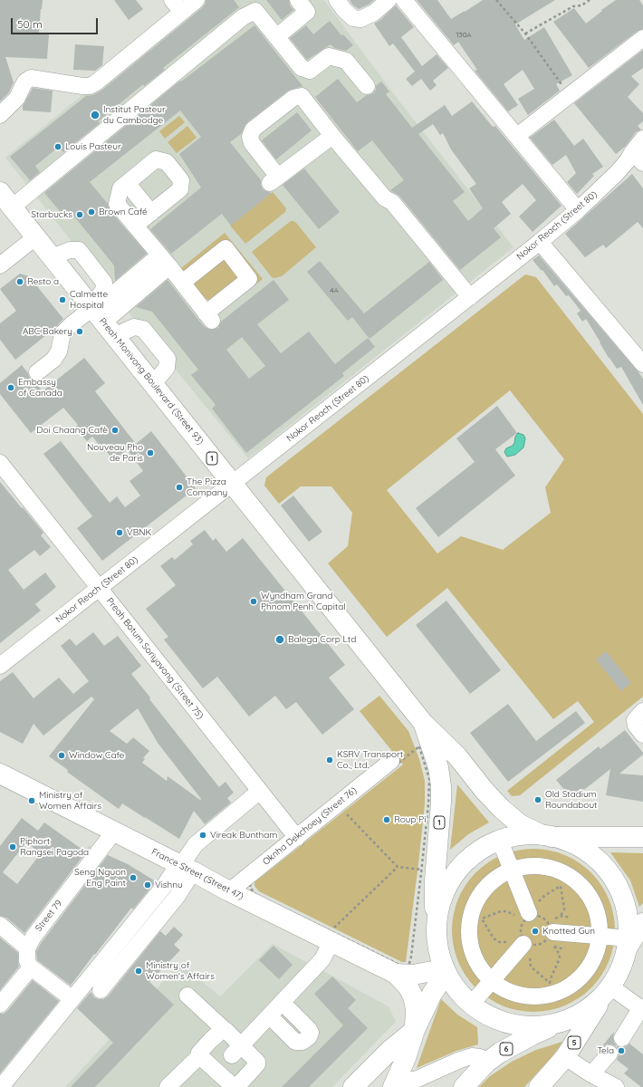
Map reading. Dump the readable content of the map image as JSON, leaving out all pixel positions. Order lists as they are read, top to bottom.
{
  "streets": {
    "main road": [
      "Preah Monivong Boulevard (Street 93)",
      "1",
      "France Street (Street 47)",
      "5",
      "6"
    ],
    "street": [
      "Nokor Reach (Street 80)",
      "Preah Botum Soriyavong (Street 75)",
      "Oknha Dekchoey (Street 76)",
      "Street 79"
    ]
  },
  "crossings": [
    ["Nokor Reach (Street 80)", "Preah Monivong Boulevard (Street 93)"],
    ["Nokor Reach (Street 80)", "Preah Botum Soriyavong (Street 75)"],
    ["Preah Monivong Boulevard (Street 93)", "1"],
    ["1", "5"],
    ["1", "6"],
    ["Preah Botum Soriyavong (Street 75)", "Oknha Dekchoey (Street 76)"],
    ["Oknha Dekchoey (Street 76)", "France Street (Street 47)"],
    ["France Street (Street 47)", "Street 79"]
  ],
  "places": [
    "Institut Pasteur du Cambodge",
    "Louis Pasteur",
    "Brown Café",
    "Starbucks",
    "Resto a",
    "Calmette Hospital",
    "ABC Bakery",
    "Embassy of Canada",
    "Doi Chaang Cafè",
    "Nouveau Pho de Paris",
    "The Pizza Company",
    "VBNK",
    "Wyndham Grand Phnom Penh Capital",
    "Balega Corp Ltd",
    "Window Cafe",
    "KSRV Transport Co., Ltd.",
    "Old Stadium Roundabout",
    "Ministry of Women Affairs",
    "Roup Pi",
    "Vireak Buntham",
    "Piphort Rangsei Pagoda",
    "Seng Nguon Eng Paint",
    "Vishnu",
    "Knotted Gun",
    "Ministry of Women's Affairs",
    "Tela"
  ],
  "house_numbers": ["130A", "4A"],
  "scale_bar": "50 m"
}
